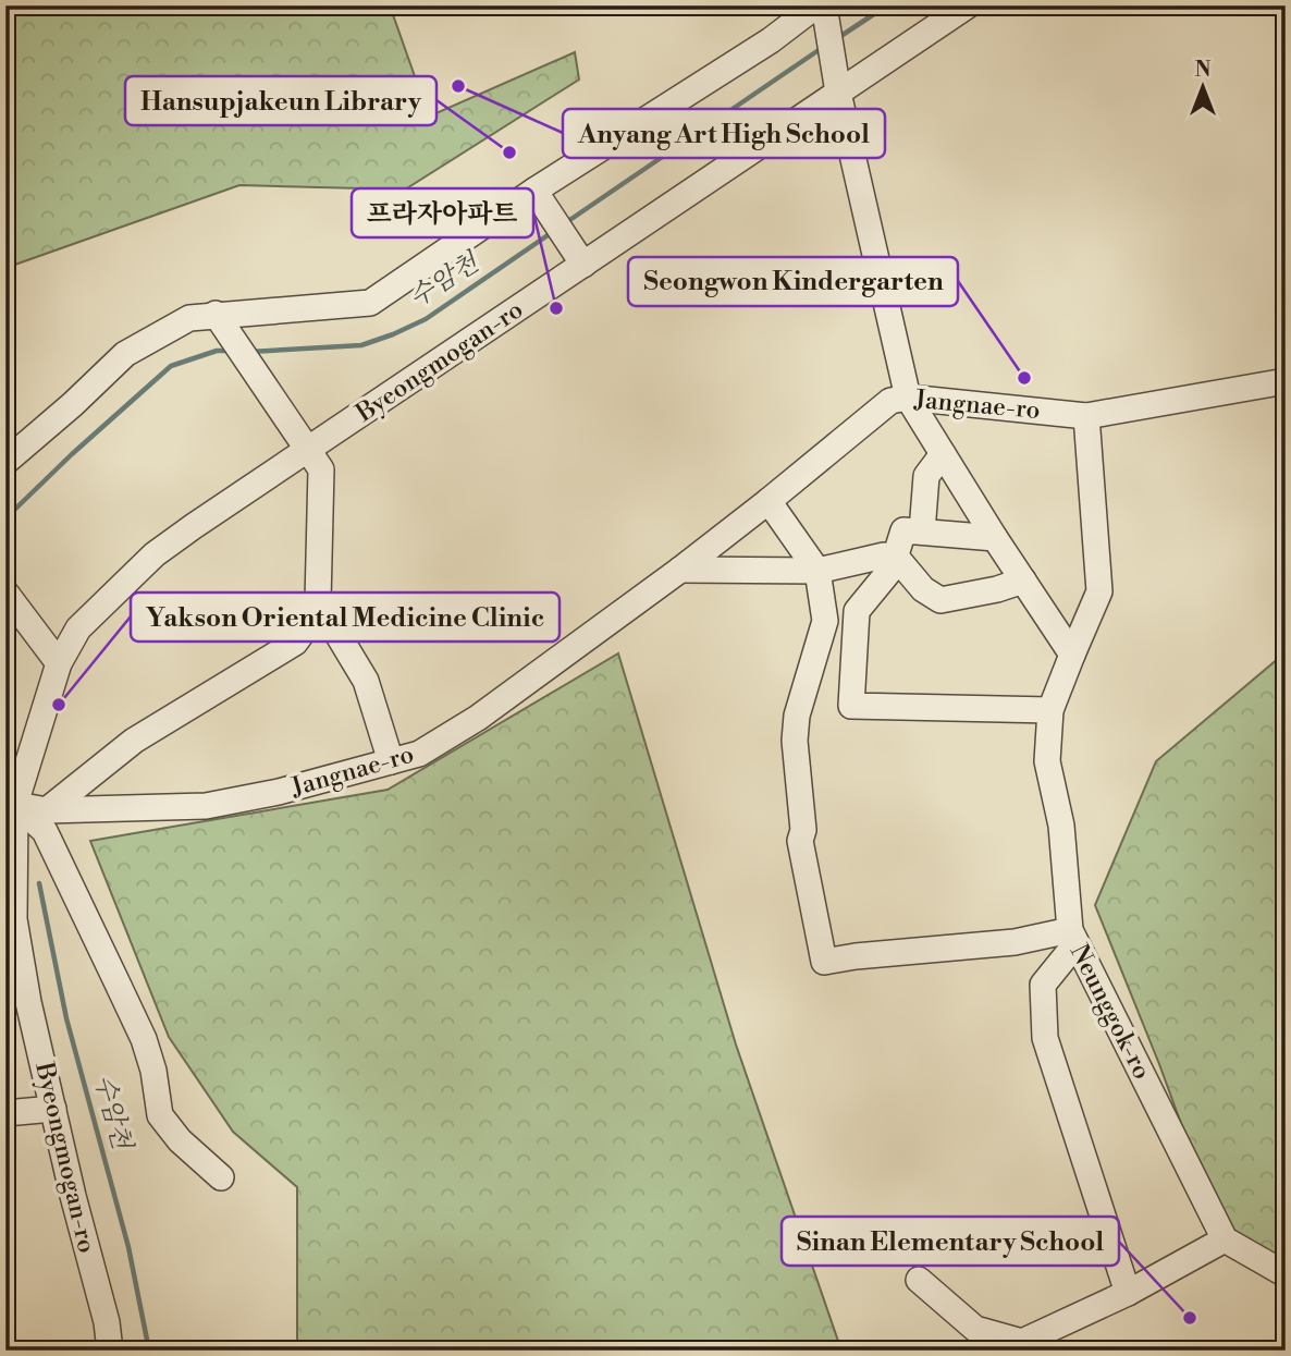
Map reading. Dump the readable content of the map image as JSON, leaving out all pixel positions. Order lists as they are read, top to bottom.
{
  "streets": {
    "street": ["Byeongmogan-ro", "Jangnae-ro", "Neunggok-ro"]
  },
  "crossings": [
    ["Byeongmogan-ro", "Jangnae-ro"],
    ["Jangnae-ro", "Neunggok-ro"]
  ],
  "water": ["수암천"],
  "places": [
    "Anyang Art High School",
    "Hansupjakeun Library",
    "프라자아파트",
    "Seongwon Kindergarten",
    "Yakson Oriental Medicine Clinic",
    "Sinan Elementary School"
  ],
  "north": "top"
}
